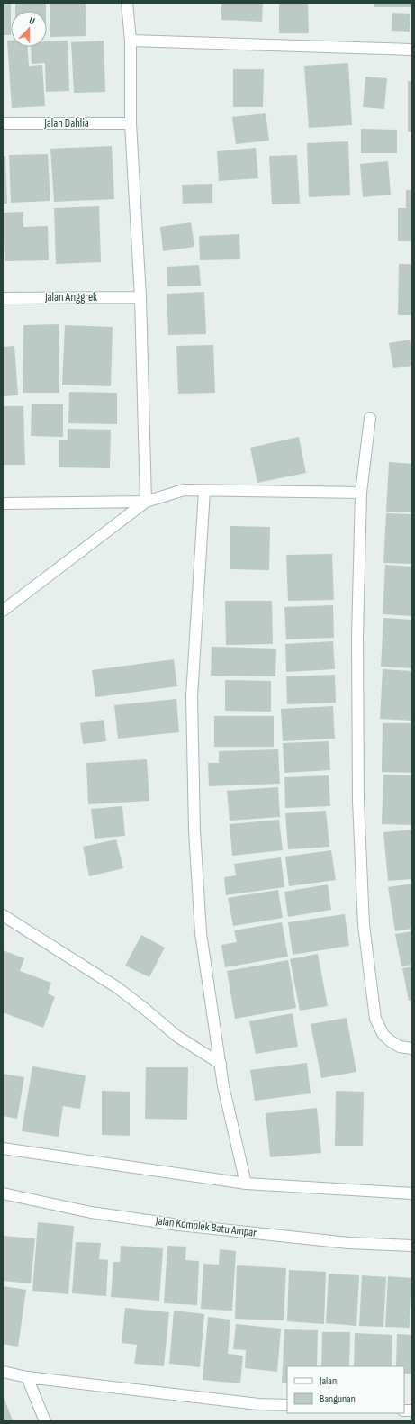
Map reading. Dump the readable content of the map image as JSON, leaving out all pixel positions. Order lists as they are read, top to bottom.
{
  "streets": {
    "street": ["Jalan Dahlia", "Jalan Anggrek", "Jalan Komplek Batu Ampar"]
  },
  "legend": ["Jalan", "Bangunan"],
  "north": "top"
}
